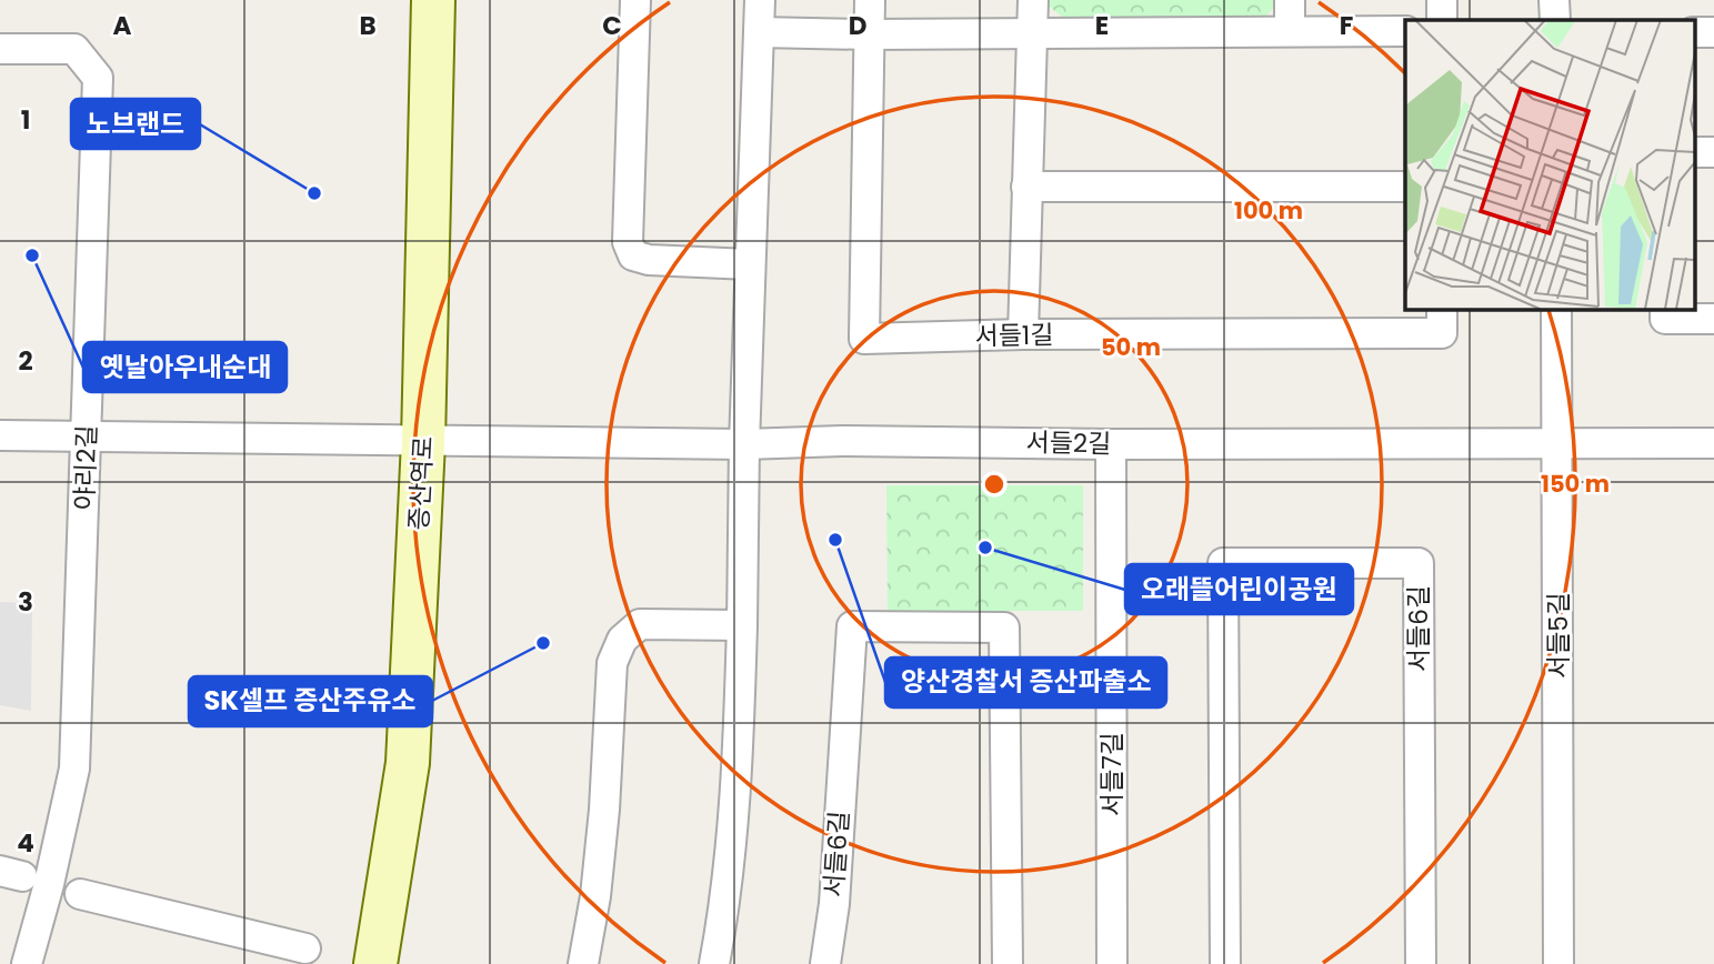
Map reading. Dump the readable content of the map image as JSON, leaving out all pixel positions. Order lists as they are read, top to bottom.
{
  "streets": {
    "street": [
      "서들1길",
      "서들2길",
      "야리2길",
      "증산역로",
      "서들6길",
      "서들5길",
      "서들7길"
    ]
  },
  "crossings": [
    ["서들2길", "야리2길"],
    ["서들2길", "증산역로"],
    ["서들2길", "서들5길"],
    ["서들2길", "서들7길"]
  ],
  "places": [
    "노브랜드",
    "옛날아우내순대",
    "양산경찰서 증산파출소",
    "오래뜰어린이공원",
    "SK셀프 증산주유소"
  ],
  "grid": {
    "columns": [
      "A",
      "B",
      "C",
      "D",
      "E",
      "F"
    ],
    "rows": [
      "1",
      "2",
      "3",
      "4"
    ]
  },
  "rings": ["100 m", "50 m", "150 m"]
}
